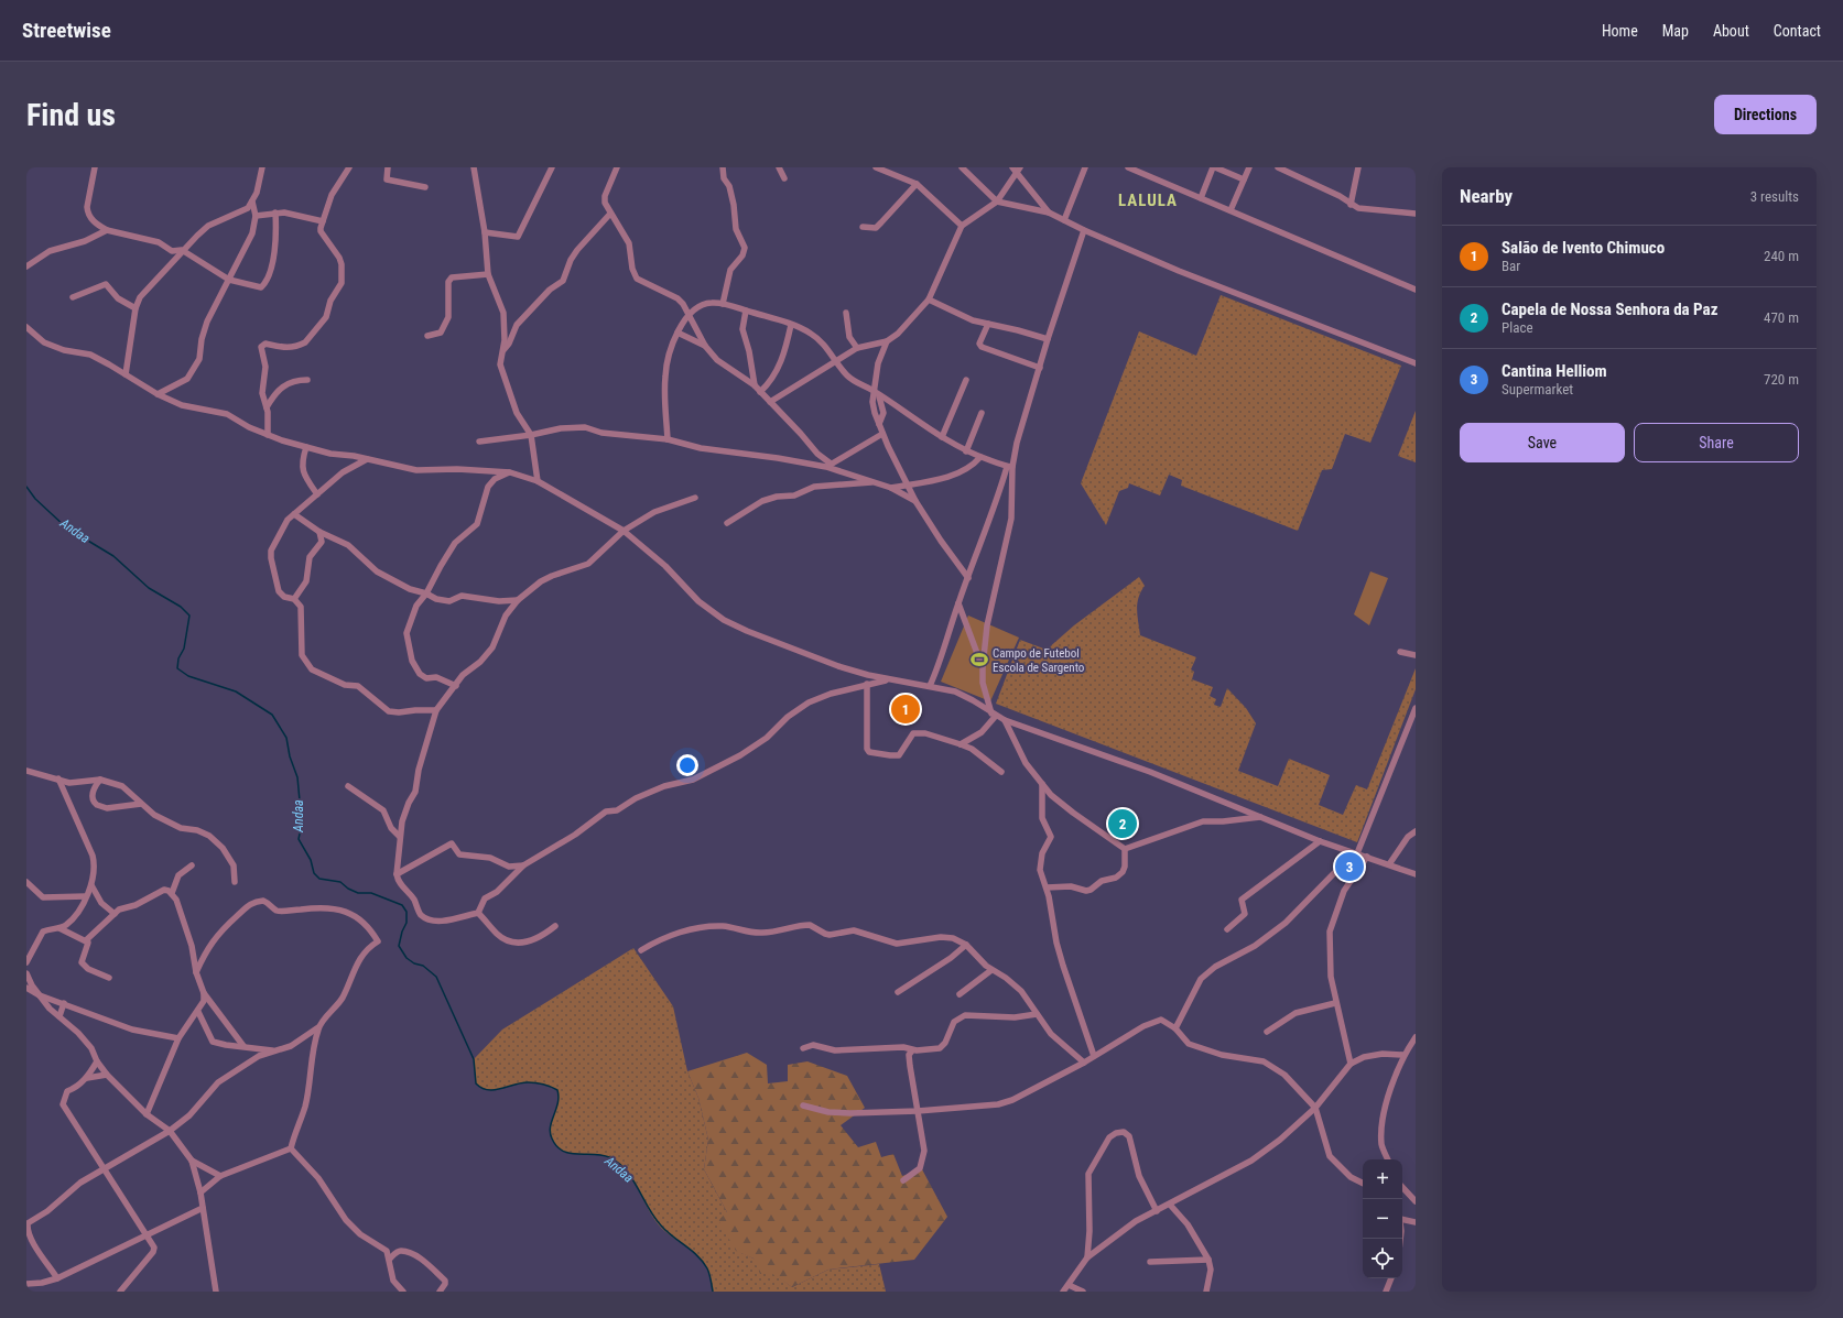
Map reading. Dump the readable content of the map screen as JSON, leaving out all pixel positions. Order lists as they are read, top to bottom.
{
  "districts": ["LALULA"],
  "water": ["Andaa"],
  "places": {
    "sports": ["Campo de Futebol Escola de Sargento"]
  },
  "page": {
    "header": "Streetwise",
    "nav": [
      "Home",
      "Map",
      "About",
      "Contact"
    ],
    "buttons": [
      "Directions",
      ["Save", "Share"]
    ],
    "title": "Find us",
    "heading": ["Nearby", "3 results"],
    "list": [
      {
        "mark": "1",
        "name": "Salão de Ivento Chimuco",
        "note": "Bar",
        "value": "240 m"
      },
      {
        "mark": "2",
        "name": "Capela de Nossa Senhora da Paz",
        "note": "Place",
        "value": "470 m"
      },
      {
        "mark": "3",
        "name": "Cantina Helliom",
        "note": "Supermarket",
        "value": "720 m"
      }
    ],
    "pins": ["1", "2", "3"],
    "map_buttons": ["+", "−"]
  }
}
